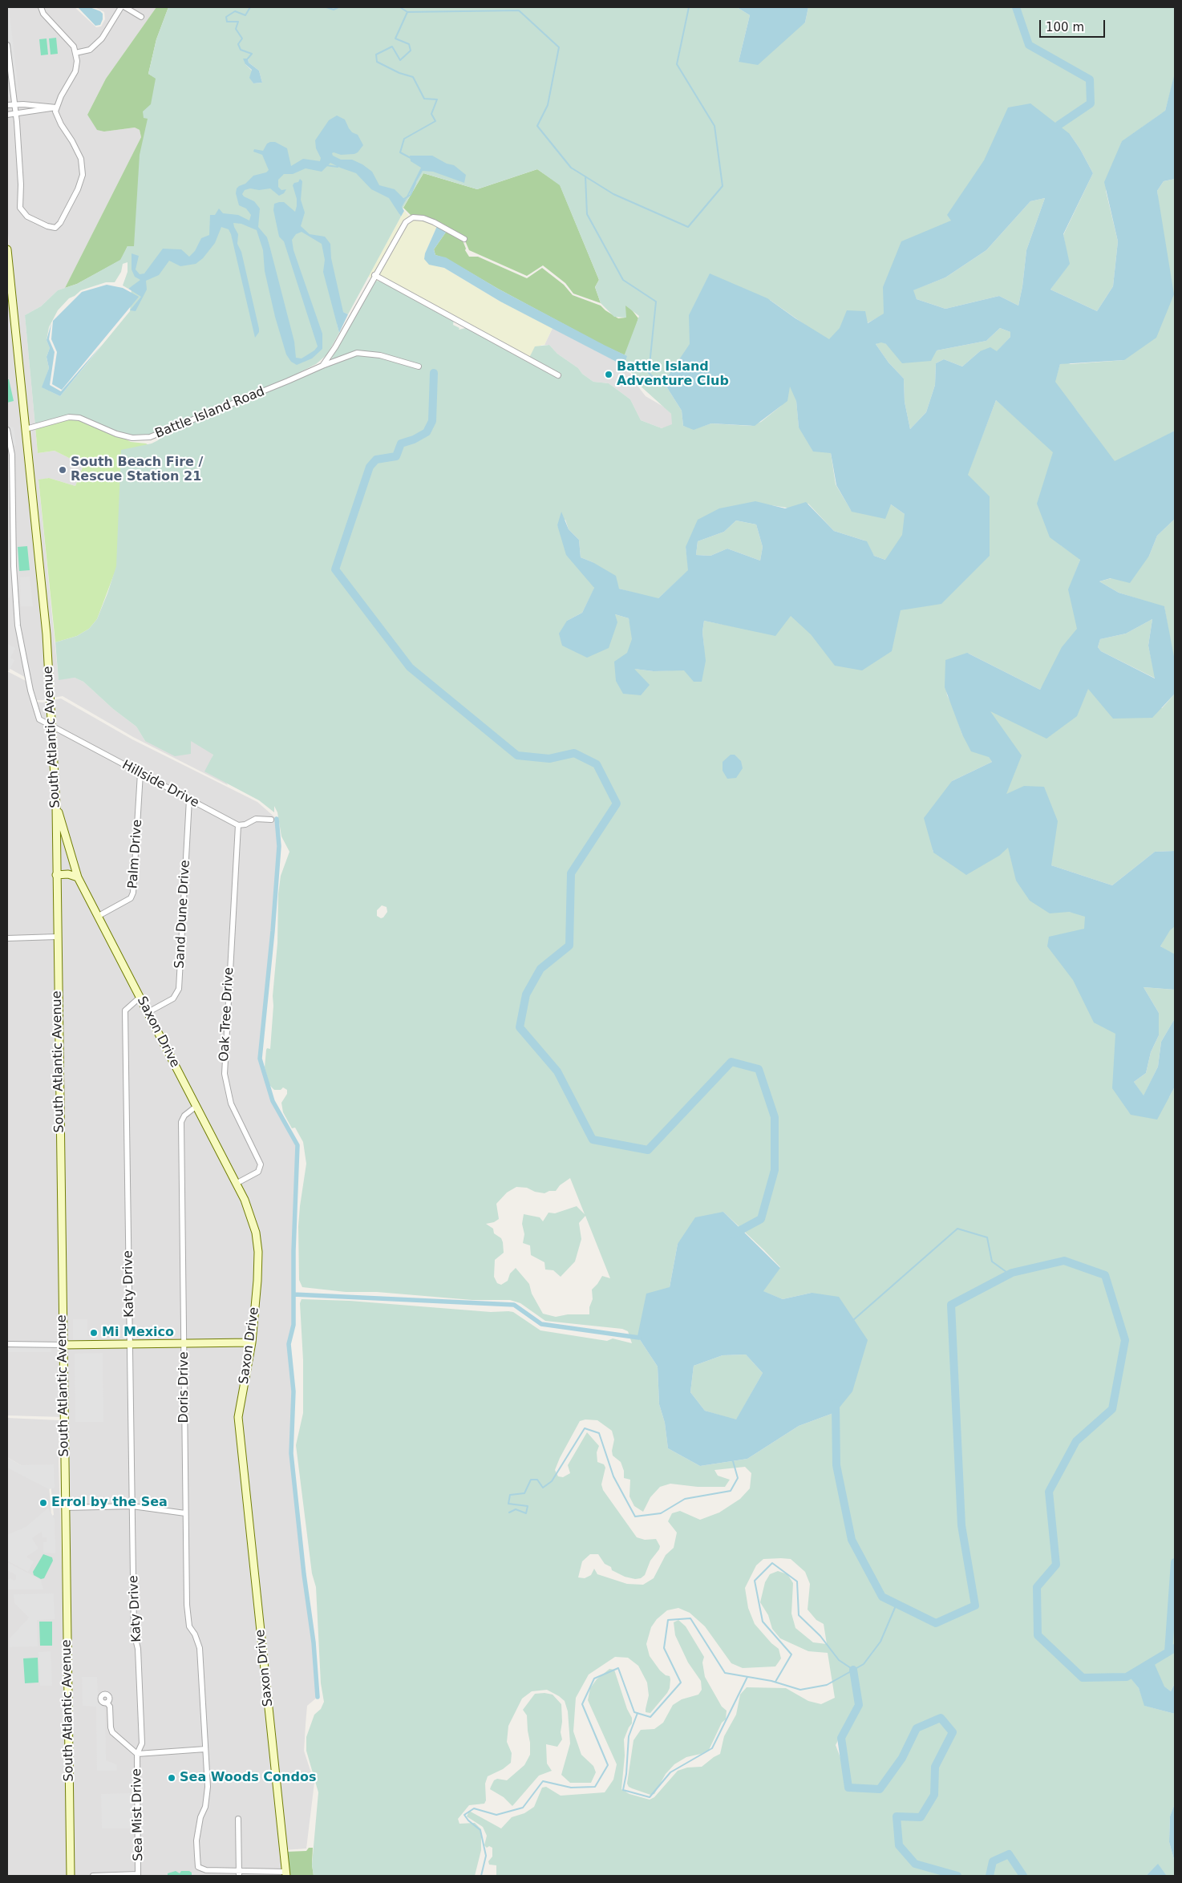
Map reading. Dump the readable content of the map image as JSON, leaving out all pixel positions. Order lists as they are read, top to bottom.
{
  "streets": {
    "street": [
      "Battle Island Road",
      "South Atlantic Avenue",
      "Hillside Drive",
      "Palm Drive",
      "Sand Dune Drive",
      "Oak Tree Drive",
      "Saxon Drive",
      "Katy Drive",
      "Doris Drive",
      "Sea Mist Drive"
    ]
  },
  "crossings": [
    ["Battle Island Road", "South Atlantic Avenue"],
    ["South Atlantic Avenue", "Hillside Drive"],
    ["South Atlantic Avenue", "Saxon Drive"],
    ["Hillside Drive", "Palm Drive"],
    ["Hillside Drive", "Sand Dune Drive"],
    ["Hillside Drive", "Oak Tree Drive"],
    ["Palm Drive", "Saxon Drive"],
    ["Sand Dune Drive", "Saxon Drive"],
    ["Oak Tree Drive", "Saxon Drive"],
    ["Saxon Drive", "Katy Drive"],
    ["Saxon Drive", "Doris Drive"],
    ["Katy Drive", "Sea Mist Drive"]
  ],
  "places": [
    "Battle Island Adventure Club",
    "South Beach Fire / Rescue Station 21",
    "Mi Mexico",
    "Errol by the Sea",
    "Sea Woods Condos"
  ],
  "scale_bar": "100 m"
}
